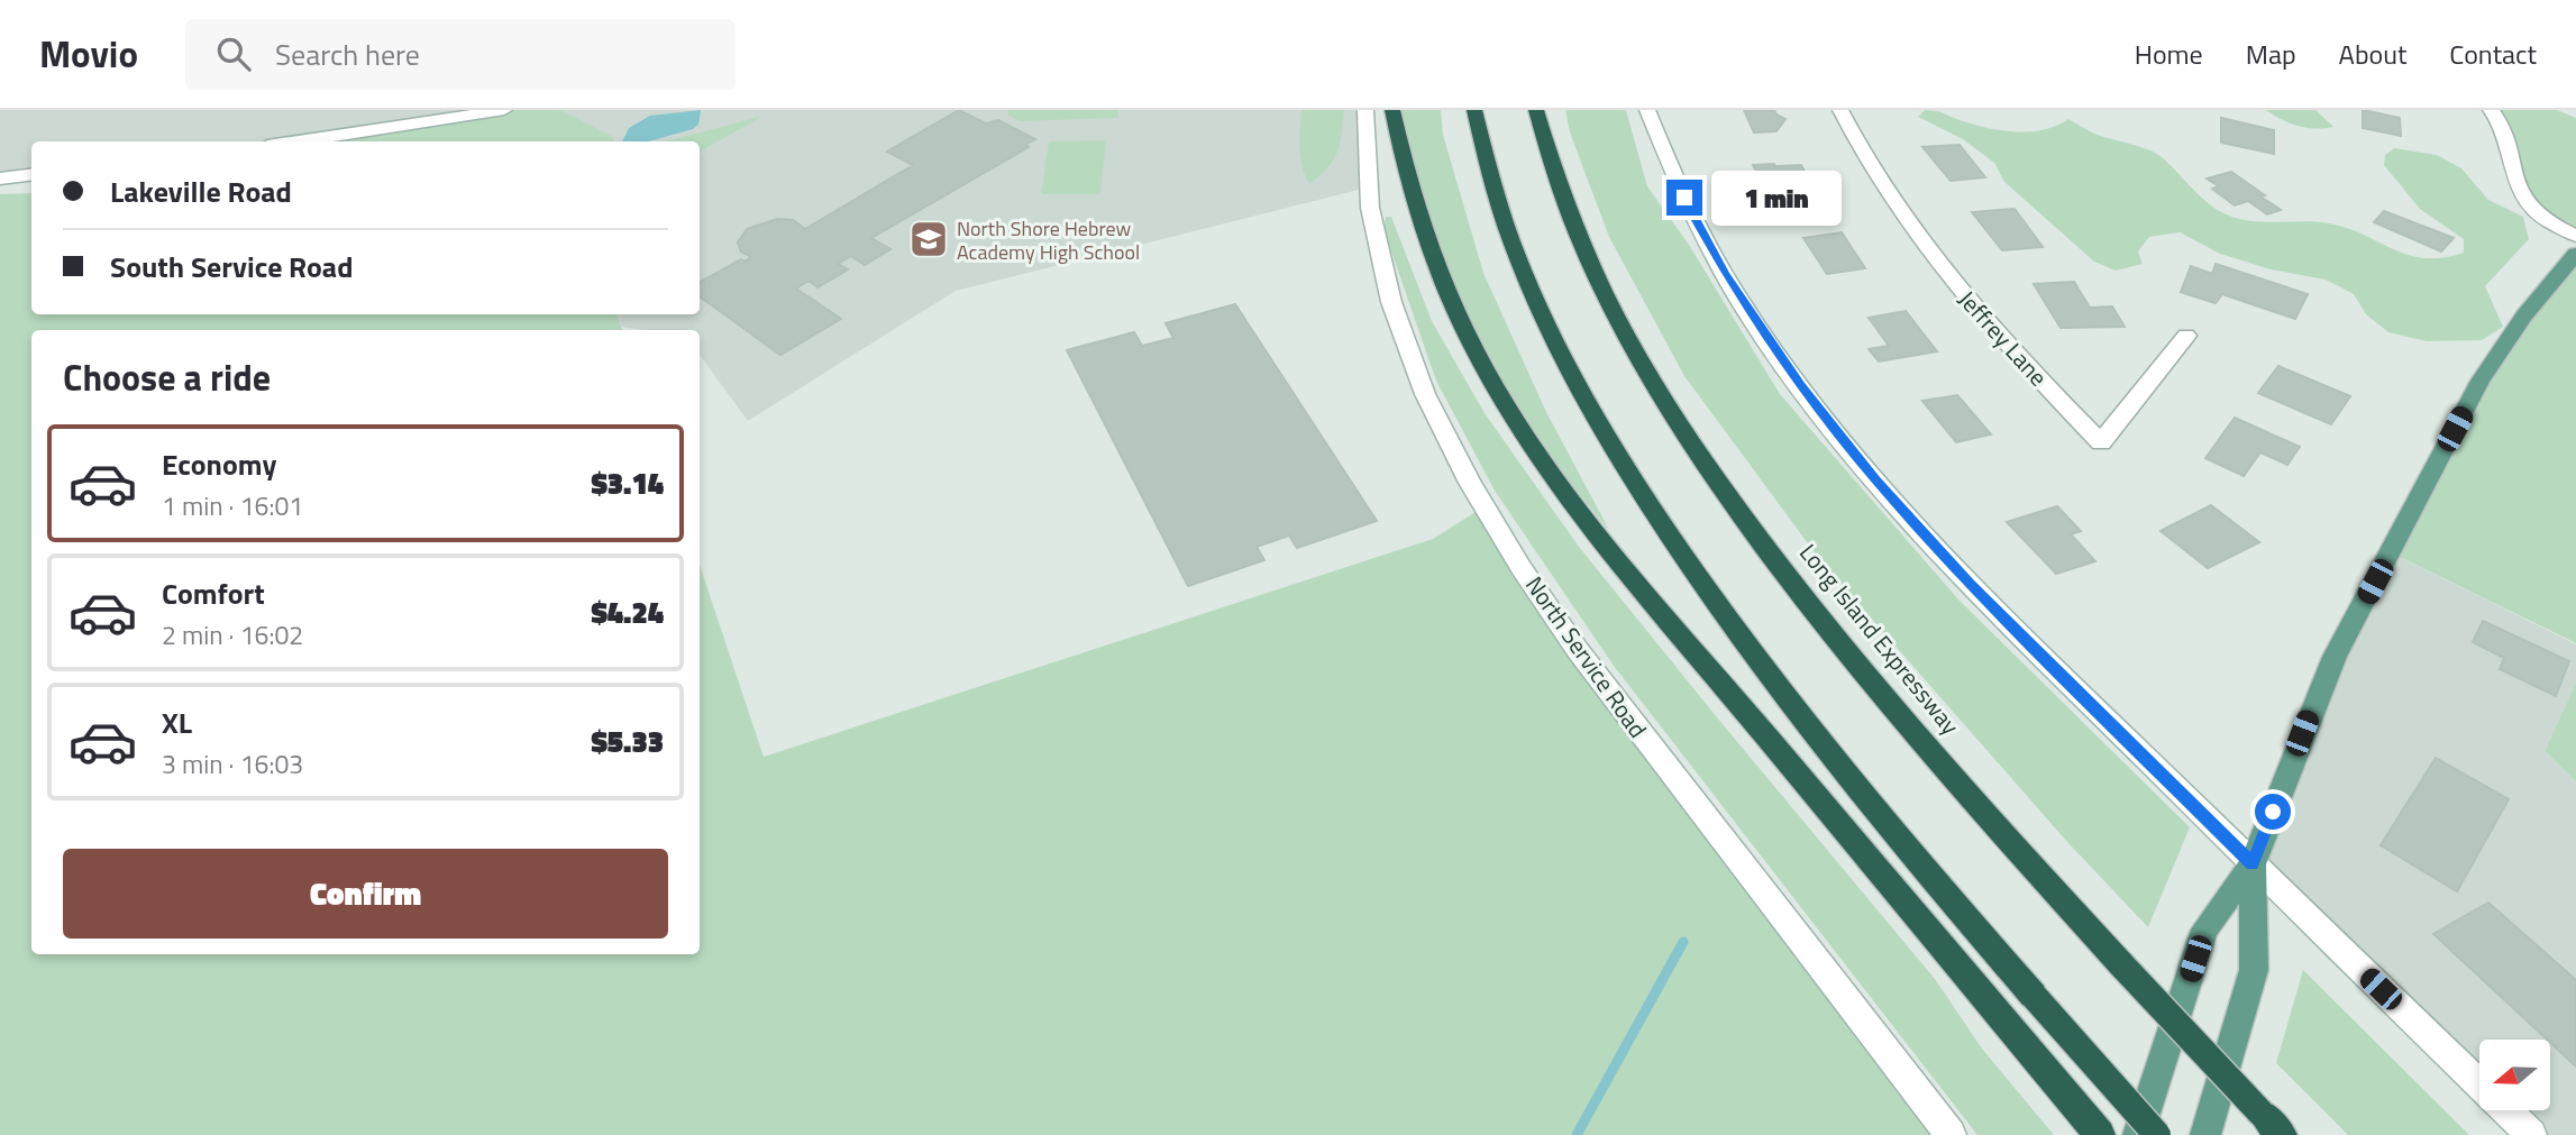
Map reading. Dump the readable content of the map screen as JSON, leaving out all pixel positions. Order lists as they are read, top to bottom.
{
  "streets": {
    "highway": ["Long Island Expressway"],
    "main road": ["Jeffrey Lane", "North Service Road"]
  },
  "places": {
    "school or university": ["North Shore Hebrew Academy High School"]
  },
  "north": "left",
  "page": {
    "header": "Movio",
    "search": "Search here",
    "nav": [
      "Home",
      "Map",
      "About",
      "Contact"
    ],
    "banner": ["Lakeville Road", "South Service Road"],
    "bubble": "1 min",
    "heading": "Choose a ride",
    "list": [
      {
        "name": "Economy",
        "note": "1 min · 16:01",
        "value": "$3.14"
      },
      {
        "name": "Comfort",
        "note": "2 min · 16:02",
        "value": "$4.24"
      },
      {
        "name": "XL",
        "note": "3 min · 16:03",
        "value": "$5.33"
      }
    ],
    "buttons": "Confirm"
  }
}
